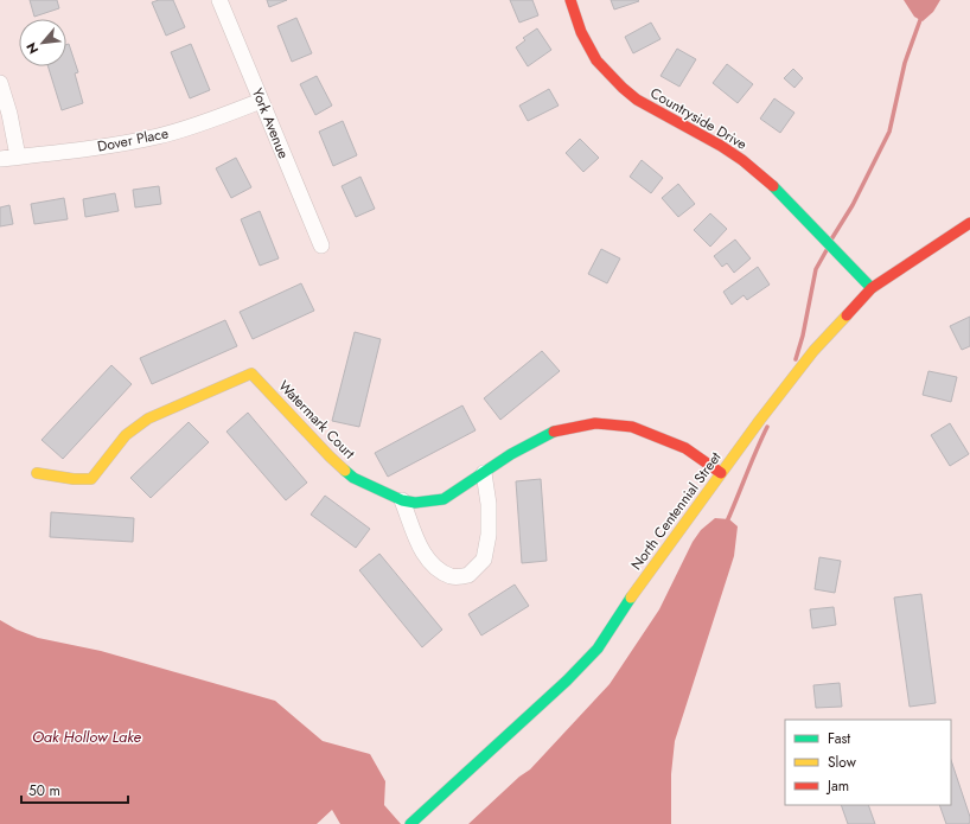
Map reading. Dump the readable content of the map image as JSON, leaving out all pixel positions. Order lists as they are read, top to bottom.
{
  "streets": {
    "street": [
      "Countryside Drive",
      "York Avenue",
      "Dover Place",
      "Watermark Court",
      "North Centennial Street"
    ]
  },
  "crossings": [
    ["Countryside Drive", "North Centennial Street"],
    ["York Avenue", "Dover Place"],
    ["Watermark Court", "North Centennial Street"]
  ],
  "water": ["Oak Hollow Lake"],
  "legend": ["Fast", "Slow", "Jam"],
  "scale_bar": "50 m",
  "north": "bottom left"
}
